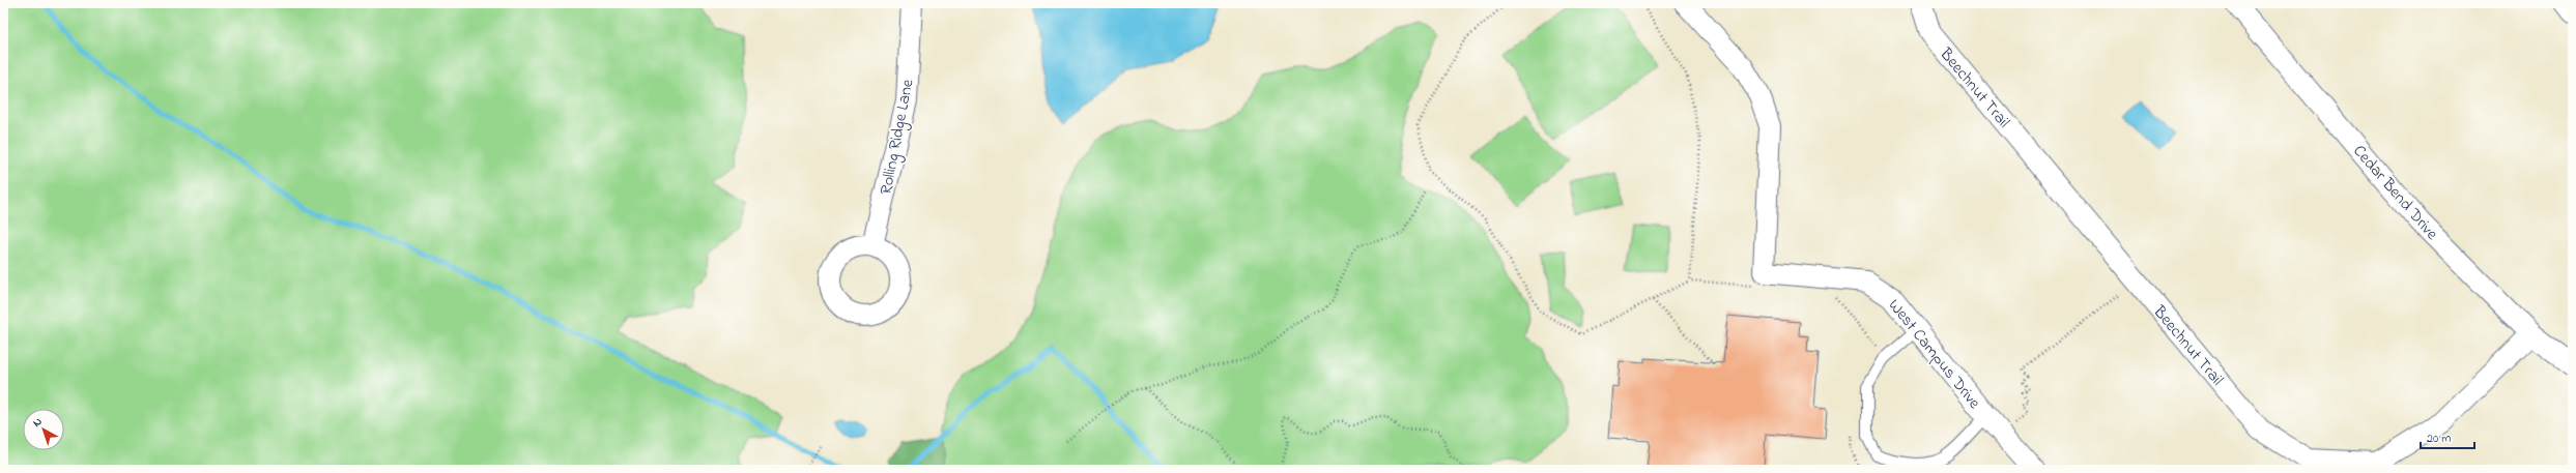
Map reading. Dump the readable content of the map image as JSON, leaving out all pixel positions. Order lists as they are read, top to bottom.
{
  "streets": {
    "street": [
      "Beechnut Trail",
      "Rolling Ridge Lane",
      "Cedar Bend Drive",
      "West Campus Drive"
    ]
  },
  "crossings": [
    ["Beechnut Trail", "Cedar Bend Drive"]
  ],
  "scale_bar": "20 m",
  "north": "top left"
}
